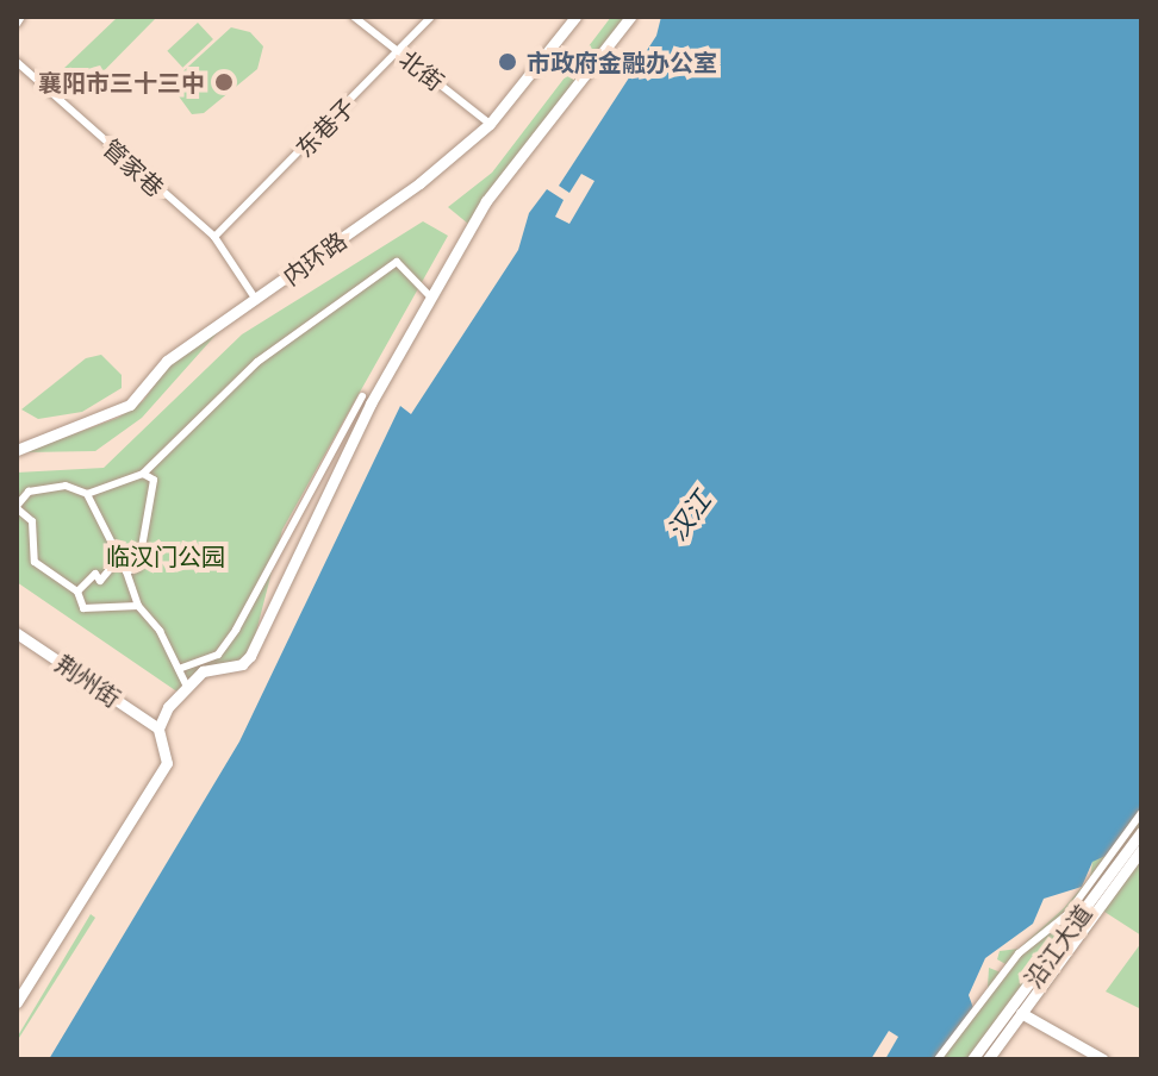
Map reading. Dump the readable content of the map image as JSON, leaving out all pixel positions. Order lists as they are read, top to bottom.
{
  "streets": {
    "street": [
      "北街",
      "东巷子",
      "管家巷",
      "内环路",
      "荆州街",
      "沿江大道"
    ]
  },
  "crossings": [
    ["北街", "东巷子"],
    ["北街", "内环路"],
    ["东巷子", "管家巷"],
    ["管家巷", "内环路"]
  ],
  "water": ["汉江"],
  "parks": ["临汉门公园"],
  "places": ["市政府金融办公室", "襄阳市三十三中"]
}
